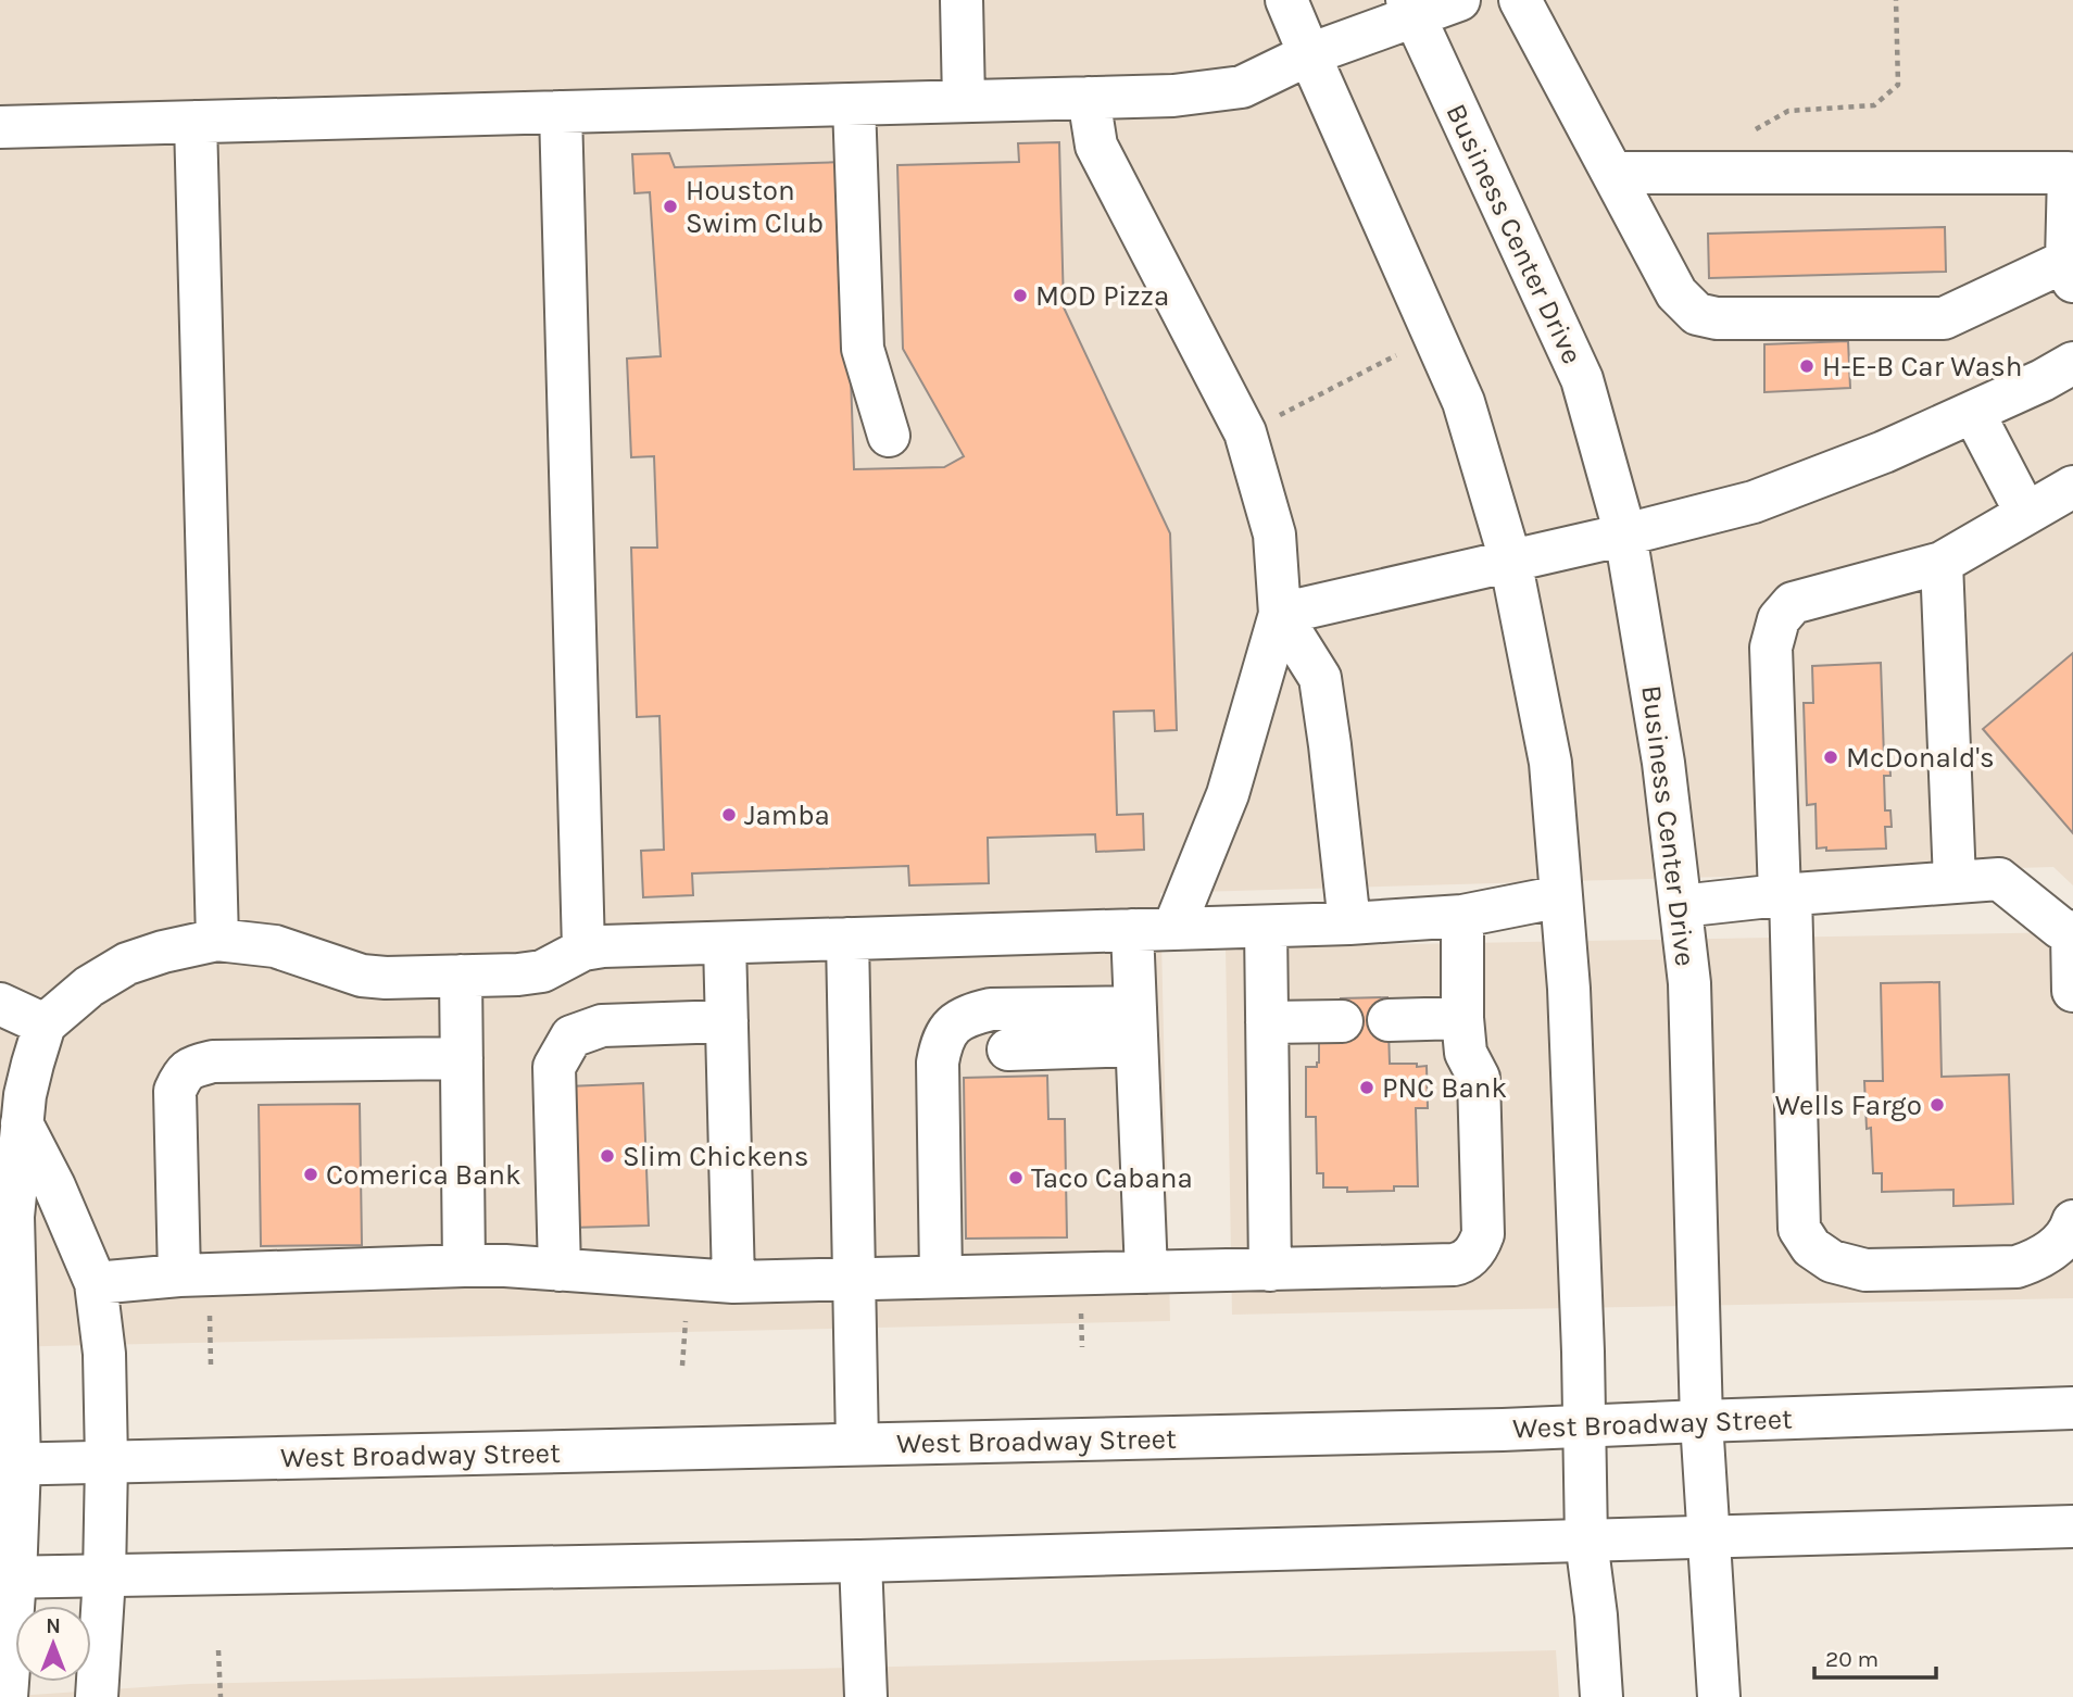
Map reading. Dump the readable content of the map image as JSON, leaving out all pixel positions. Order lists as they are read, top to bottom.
{
  "streets": {
    "street": ["Business Center Drive", "West Broadway Street"]
  },
  "crossings": [
    ["Business Center Drive", "West Broadway Street"]
  ],
  "places": [
    "Houston Swim Club",
    "MOD Pizza",
    "H-E-B Car Wash",
    "McDonald's",
    "Jamba",
    "PNC Bank",
    "Wells Fargo",
    "Slim Chickens",
    "Comerica Bank",
    "Taco Cabana"
  ],
  "scale_bar": "20 m",
  "north": "top"
}
